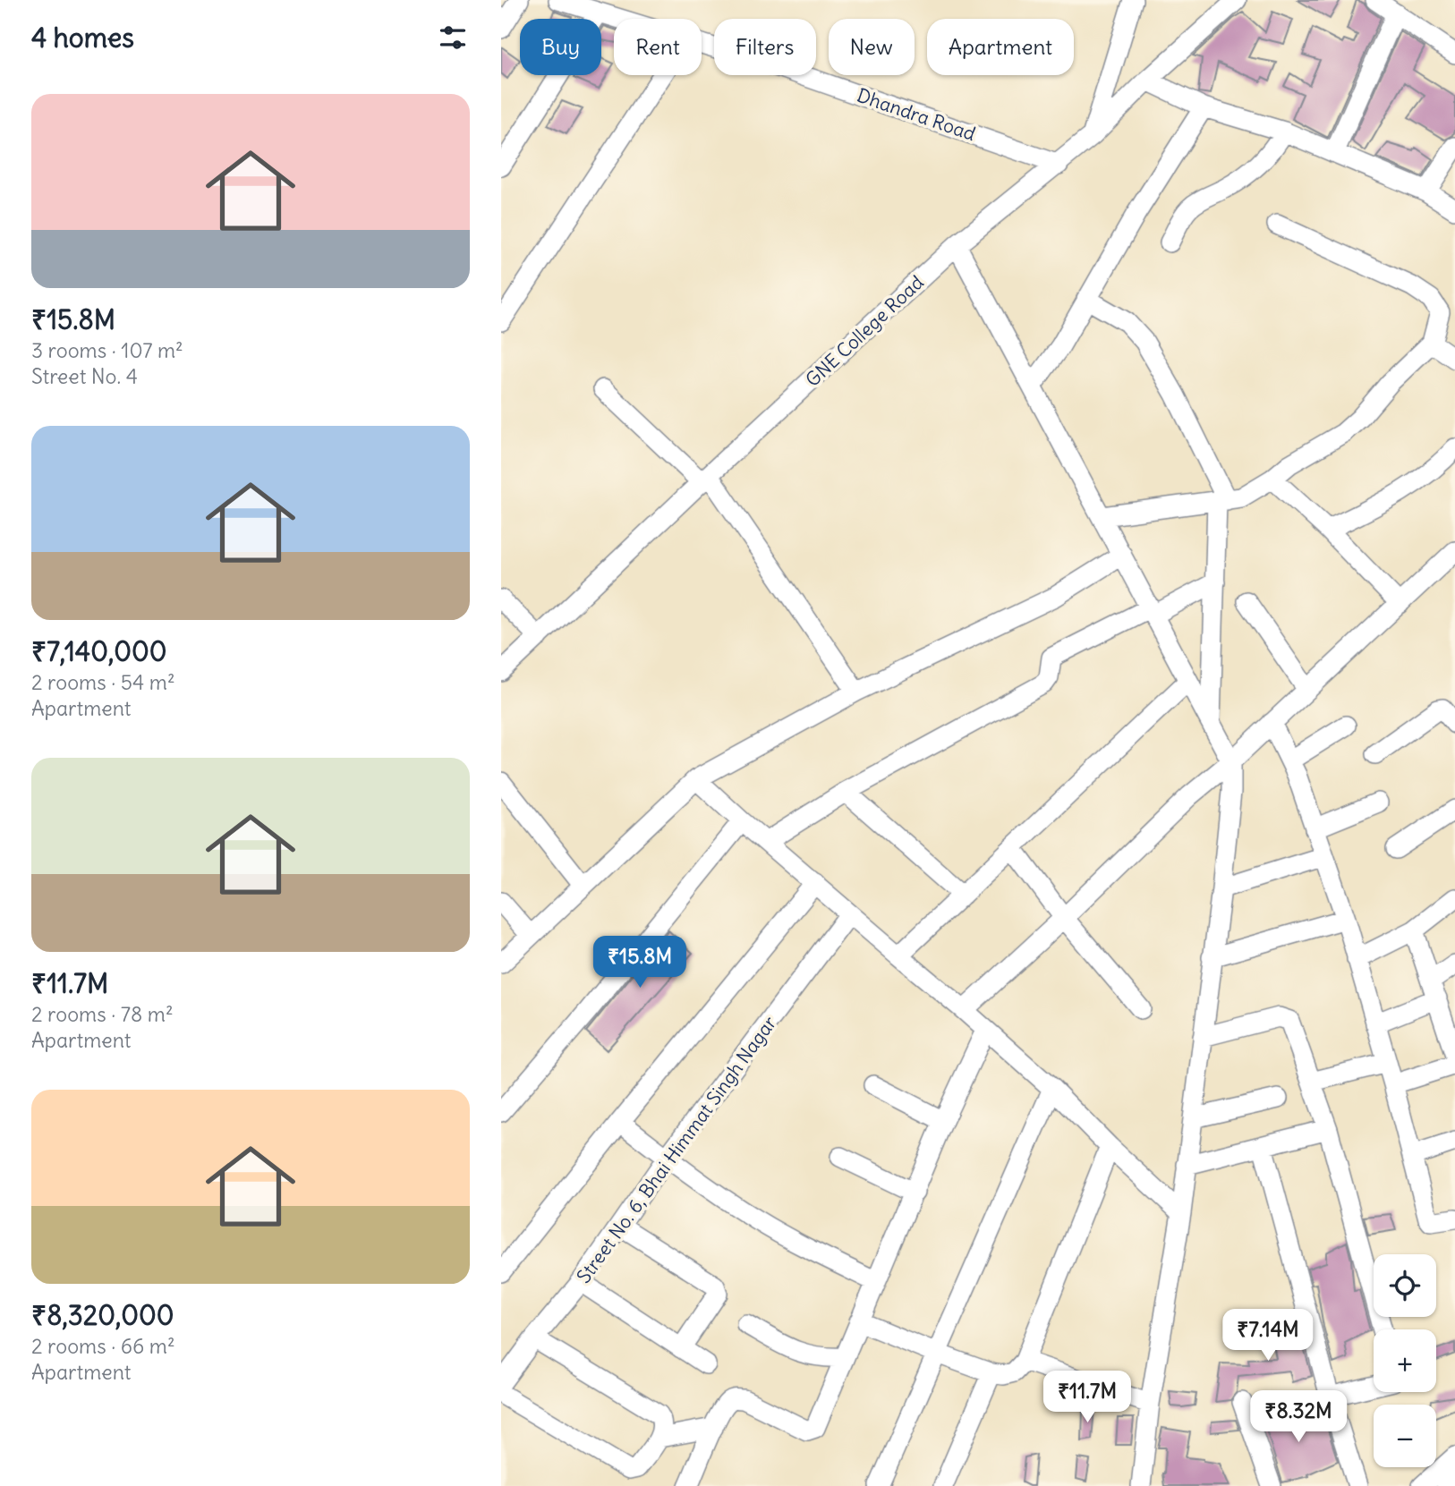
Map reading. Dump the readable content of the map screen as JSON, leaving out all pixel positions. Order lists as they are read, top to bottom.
{
  "streets": {
    "street": ["Dhandra Road", "GNE College Road", "Street No. 6, Bhai Himmat Singh Nagar"]
  },
  "crossings": [
    ["Dhandra Road", "GNE College Road"]
  ],
  "page": {
    "heading": "4 homes",
    "chip": [
      "Buy",
      "Rent",
      "Filters",
      "New",
      "Apartment"
    ],
    "list": [
      {
        "name": "₹15.8M",
        "note": "3 rooms · 107 m² · Street No. 4"
      },
      {
        "name": "₹7,140,000",
        "note": "2 rooms · 54 m² · Apartment"
      },
      {
        "name": "₹11.7M",
        "note": "2 rooms · 78 m² · Apartment"
      },
      {
        "name": "₹8,320,000",
        "note": "2 rooms · 66 m² · Apartment"
      }
    ],
    "price": [
      "₹15.8M",
      "₹7.14M",
      "₹11.7M",
      "₹8.32M"
    ],
    "map_buttons": ["+", "−"]
  }
}
